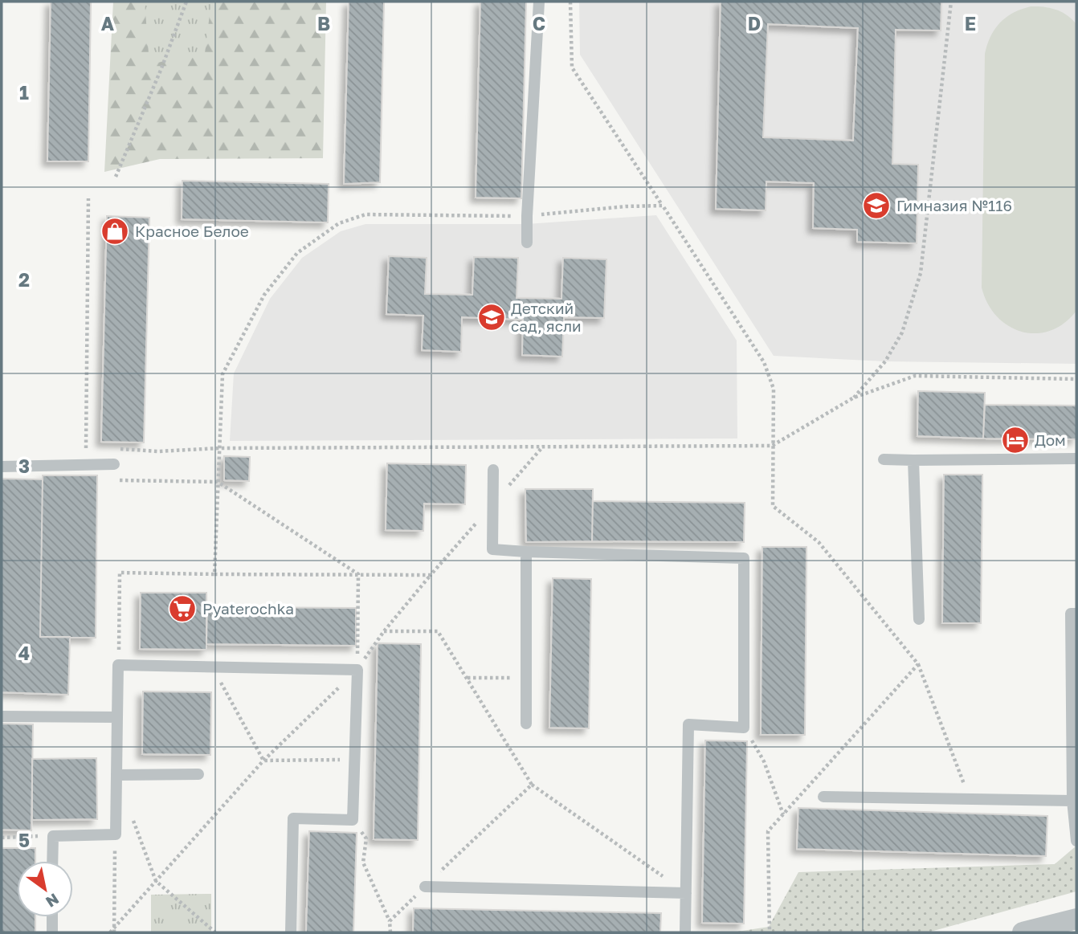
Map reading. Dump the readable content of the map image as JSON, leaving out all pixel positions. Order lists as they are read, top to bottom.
{
  "places": {
    "school or university": ["Гимназия №116", "Детский сад, ясли"],
    "shop": ["Красное Белое"],
    "hotel": ["Дом"],
    "supermarket": ["Pyaterochka"]
  },
  "north": "bottom right",
  "grid": {
    "columns": [
      "A",
      "B",
      "C",
      "D",
      "E"
    ],
    "rows": [
      "1",
      "2",
      "3",
      "4",
      "5"
    ]
  }
}
